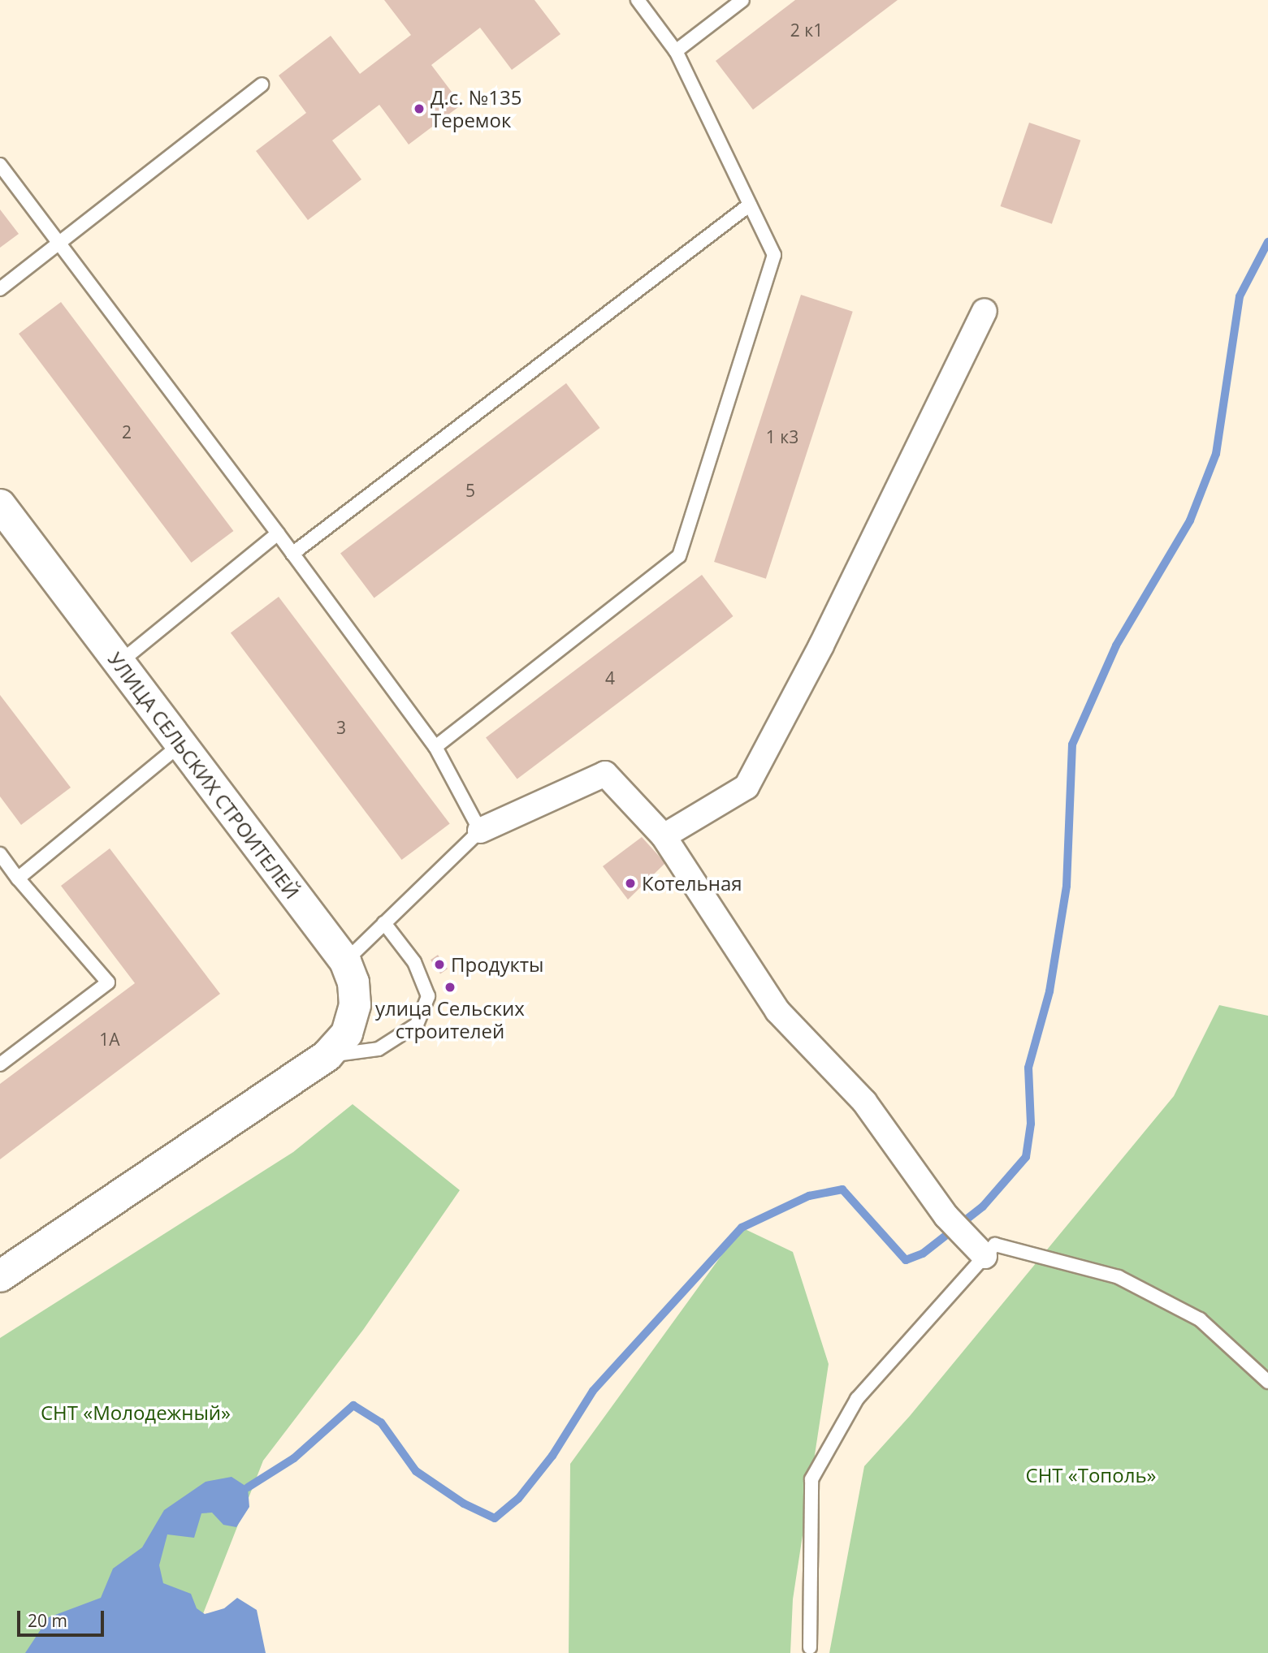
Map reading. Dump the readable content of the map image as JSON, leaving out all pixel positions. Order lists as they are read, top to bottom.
{
  "streets": {
    "street": ["УЛИЦА СЕЛЬСКИХ СТРОИТЕЛЕЙ"]
  },
  "parks": ["СНТ «Молодежный»", "СНТ «Тополь»"],
  "places": [
    "Д.с. №135 Теремок",
    "Котельная",
    "Продукты",
    "улица Сельских строителей"
  ],
  "house_numbers": [
    "2 к1",
    "2",
    "1 к3",
    "5",
    "4",
    "3",
    "1А"
  ],
  "scale_bar": "20 m"
}
